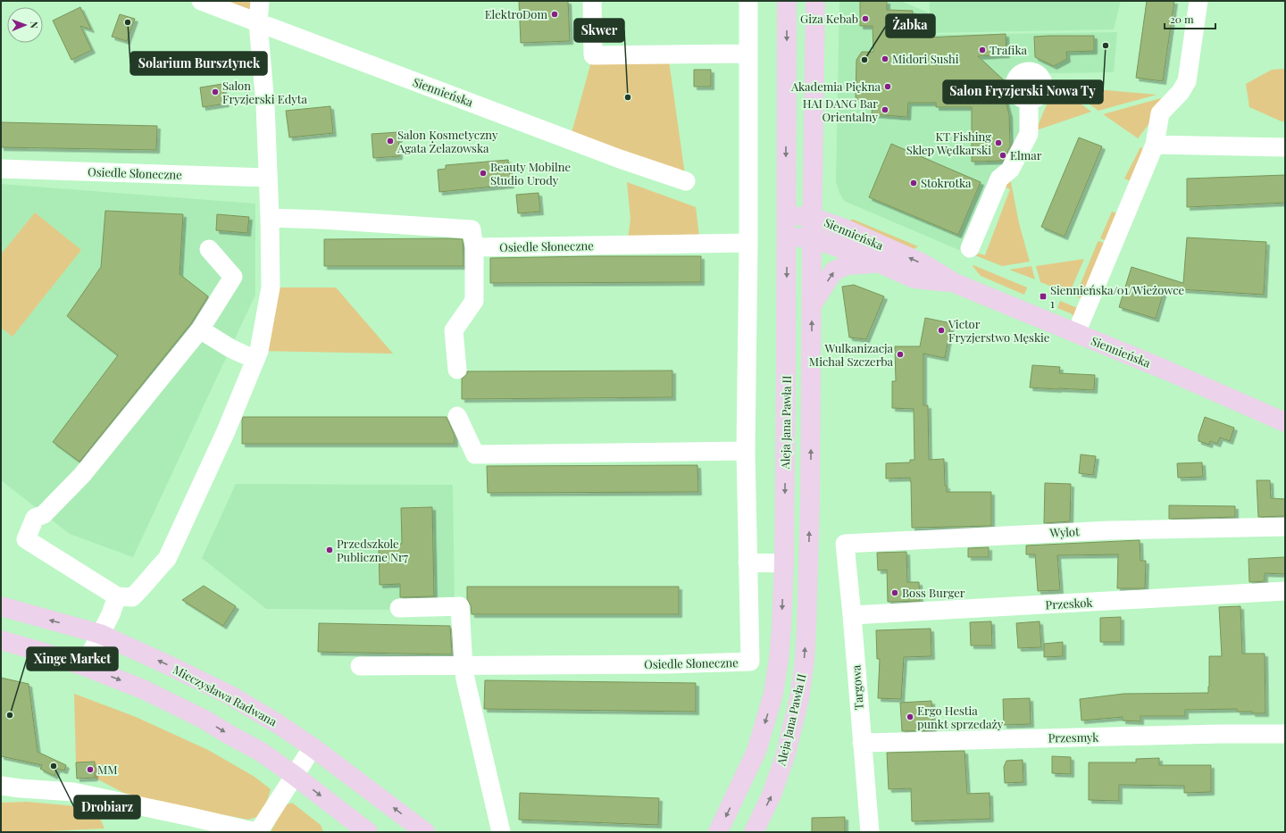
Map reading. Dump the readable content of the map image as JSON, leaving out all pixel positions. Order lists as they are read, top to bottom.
{
  "streets": {
    "main road": ["Siennieńska", "Aleja Jana Pawła II", "Mieczysława Radwana"],
    "street": [
      "Osiedle Słoneczne",
      "Wylot",
      "Przeskok",
      "Targowa",
      "Przesmyk"
    ]
  },
  "crossings": [
    ["Siennieńska", "Aleja Jana Pawła II"],
    ["Wylot", "Targowa"],
    ["Przeskok", "Targowa"],
    ["Targowa", "Przesmyk"]
  ],
  "places": {
    "other": [
      "ElektroDom",
      "Giza Kebab",
      "Solarium Bursztynek",
      "Salon Fryzjerski Nowa Ty",
      "Trafika",
      "Midori Sushi",
      "Żabka",
      "Akademia Piękna",
      "Salon Fryzjerski Edyta",
      "Skwer",
      "HAI DANG Bar Orientalny",
      "Salon Kosmetyczny Agata Żelazowska",
      "KT Fishing Sklep Wędkarski",
      "Elmar",
      "Beauty Mobilne Studio Urody",
      "Stokrotka",
      "Victor Fryzjerstwo Męskie",
      "Wulkanizacja Michał Szczerba",
      "Przedszkole Publiczne Nr7",
      "Boss Burger",
      "Xinge Market",
      "Ergo Hestia punkt sprzedaży",
      "Drobiarz",
      "MM"
    ],
    "transit": ["Siennieńska/01/Wieżowce 1"]
  },
  "scale_bar": "20 m",
  "north": "right"
}
